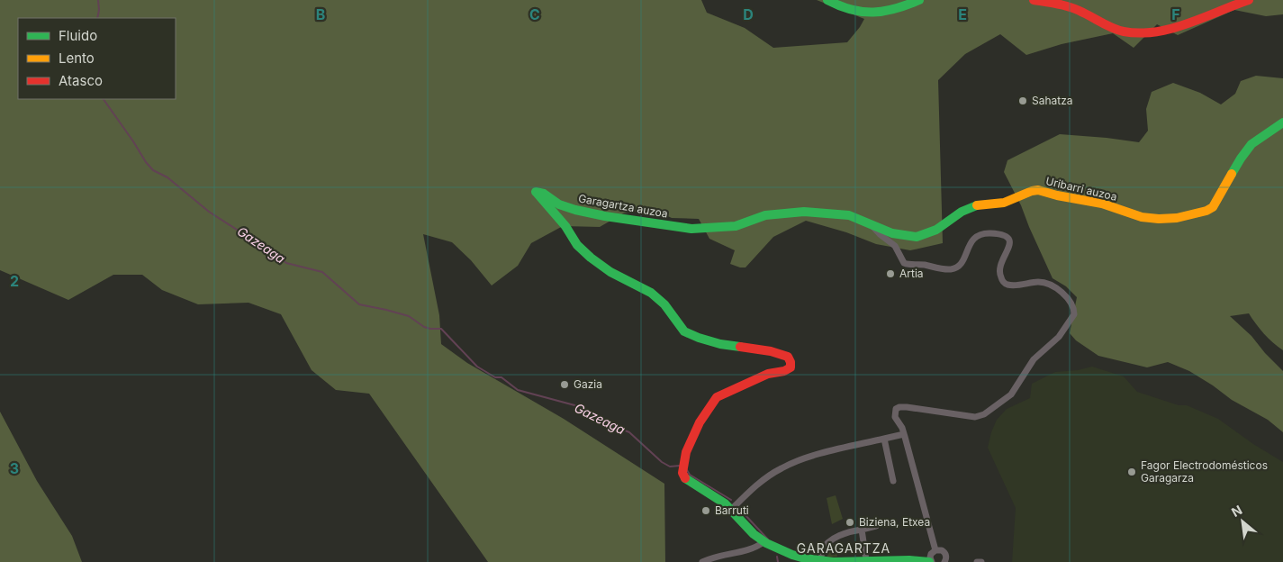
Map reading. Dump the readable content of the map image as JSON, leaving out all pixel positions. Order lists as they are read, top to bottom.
{
  "streets": {
    "street": ["Uribarri auzoa", "Garagartza auzoa"]
  },
  "crossings": [
    ["Uribarri auzoa", "Garagartza auzoa"]
  ],
  "districts": ["GARAGARTZA"],
  "water": ["Gazeaga"],
  "places": [
    "Sahatza",
    "Artia",
    "Gazia",
    "Fagor Electrodomésticos Garagarza",
    "Barruti",
    "Biziena, Etxea"
  ],
  "legend": ["Fluido", "Lento", "Atasco"],
  "north": "top left",
  "grid": {
    "columns": [
      "B",
      "C",
      "D",
      "E",
      "F"
    ],
    "rows": ["2", "3"]
  }
}
